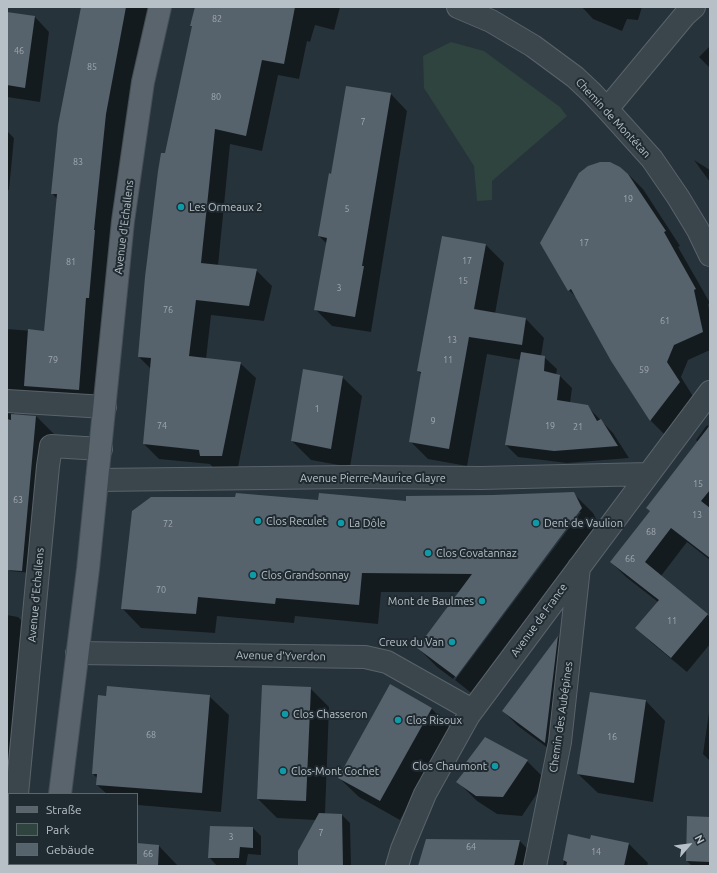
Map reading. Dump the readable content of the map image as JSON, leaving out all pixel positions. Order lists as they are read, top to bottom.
{
  "streets": {
    "main road": ["Avenue d'Echallens"],
    "street": [
      "Chemin de Montétan",
      "Avenue Pierre-Maurice Glayre",
      "Avenue de France",
      "Avenue d'Yverdon",
      "Chemin des Aubépines"
    ]
  },
  "crossings": [
    ["Avenue d'Echallens", "Avenue Pierre-Maurice Glayre"],
    ["Avenue d'Echallens", "Avenue d'Yverdon"],
    ["Avenue Pierre-Maurice Glayre", "Avenue de France"],
    ["Avenue de France", "Avenue d'Yverdon"],
    ["Avenue de France", "Chemin des Aubépines"]
  ],
  "places": [
    "Les Ormeaux 2",
    "Clos Reculet",
    "La Dôle",
    "Dent de Vaulion",
    "Clos Covatannaz",
    "Clos Grandsonnay",
    "Mont de Baulmes",
    "Creux du Van",
    "Clos Chasseron",
    "Clos Risoux",
    "Clos Chaumont",
    "Clos-Mont Cochet"
  ],
  "house_numbers": [
    "82",
    "46",
    "85",
    "80",
    "7",
    "83",
    "19",
    "5",
    "17",
    "17",
    "81",
    "15",
    "3",
    "76",
    "61",
    "13",
    "79",
    "11",
    "59",
    "1",
    "9",
    "74",
    "19",
    "21",
    "15",
    "63",
    "13",
    "72",
    "68",
    "66",
    "70",
    "11",
    "68",
    "16",
    "7",
    "3",
    "64",
    "14",
    "66"
  ],
  "legend": ["Straße", "Park", "Gebäude"],
  "north": "top right"
}
